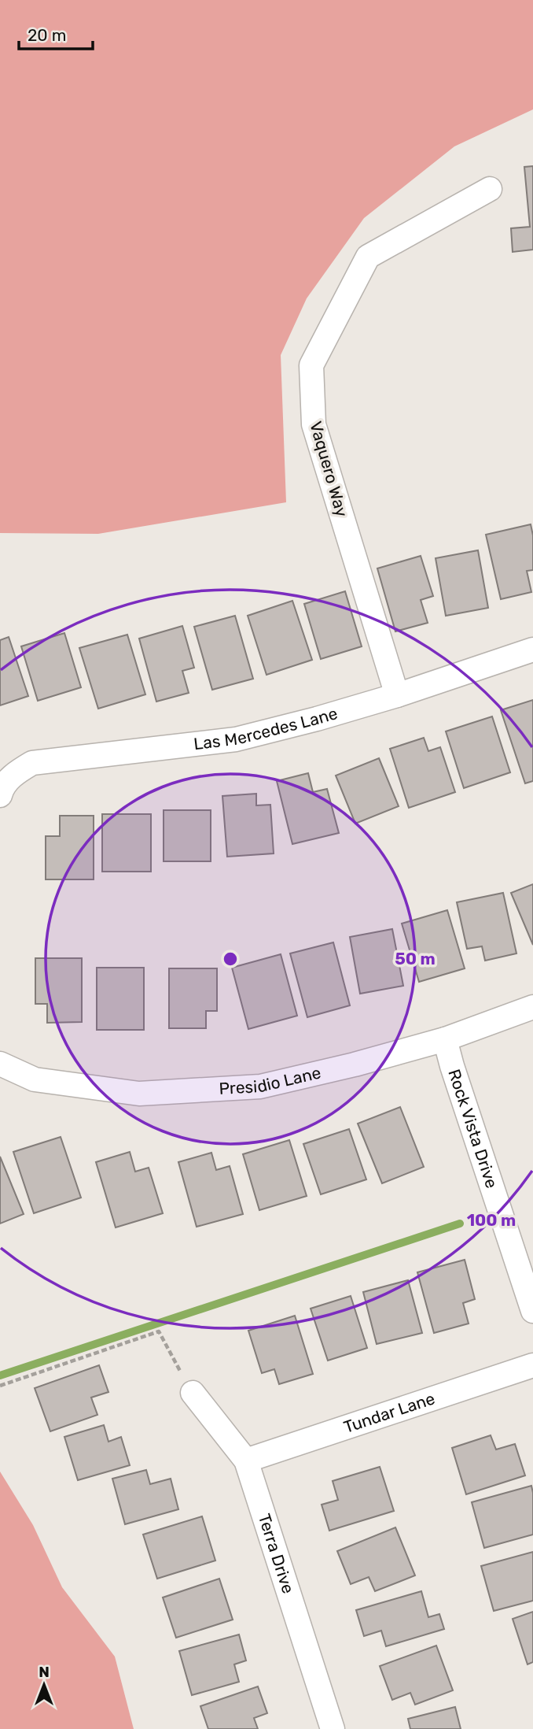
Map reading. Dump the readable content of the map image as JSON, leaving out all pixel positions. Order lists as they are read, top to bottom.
{
  "streets": {
    "street": [
      "Vaquero Way",
      "Las Mercedes Lane",
      "Presidio Lane",
      "Rock Vista Drive",
      "Tundar Lane",
      "Terra Drive"
    ]
  },
  "crossings": [
    ["Vaquero Way", "Las Mercedes Lane"],
    ["Presidio Lane", "Rock Vista Drive"],
    ["Tundar Lane", "Terra Drive"]
  ],
  "scale_bar": "20 m",
  "north": "top",
  "rings": ["50 m", "100 m"]
}
